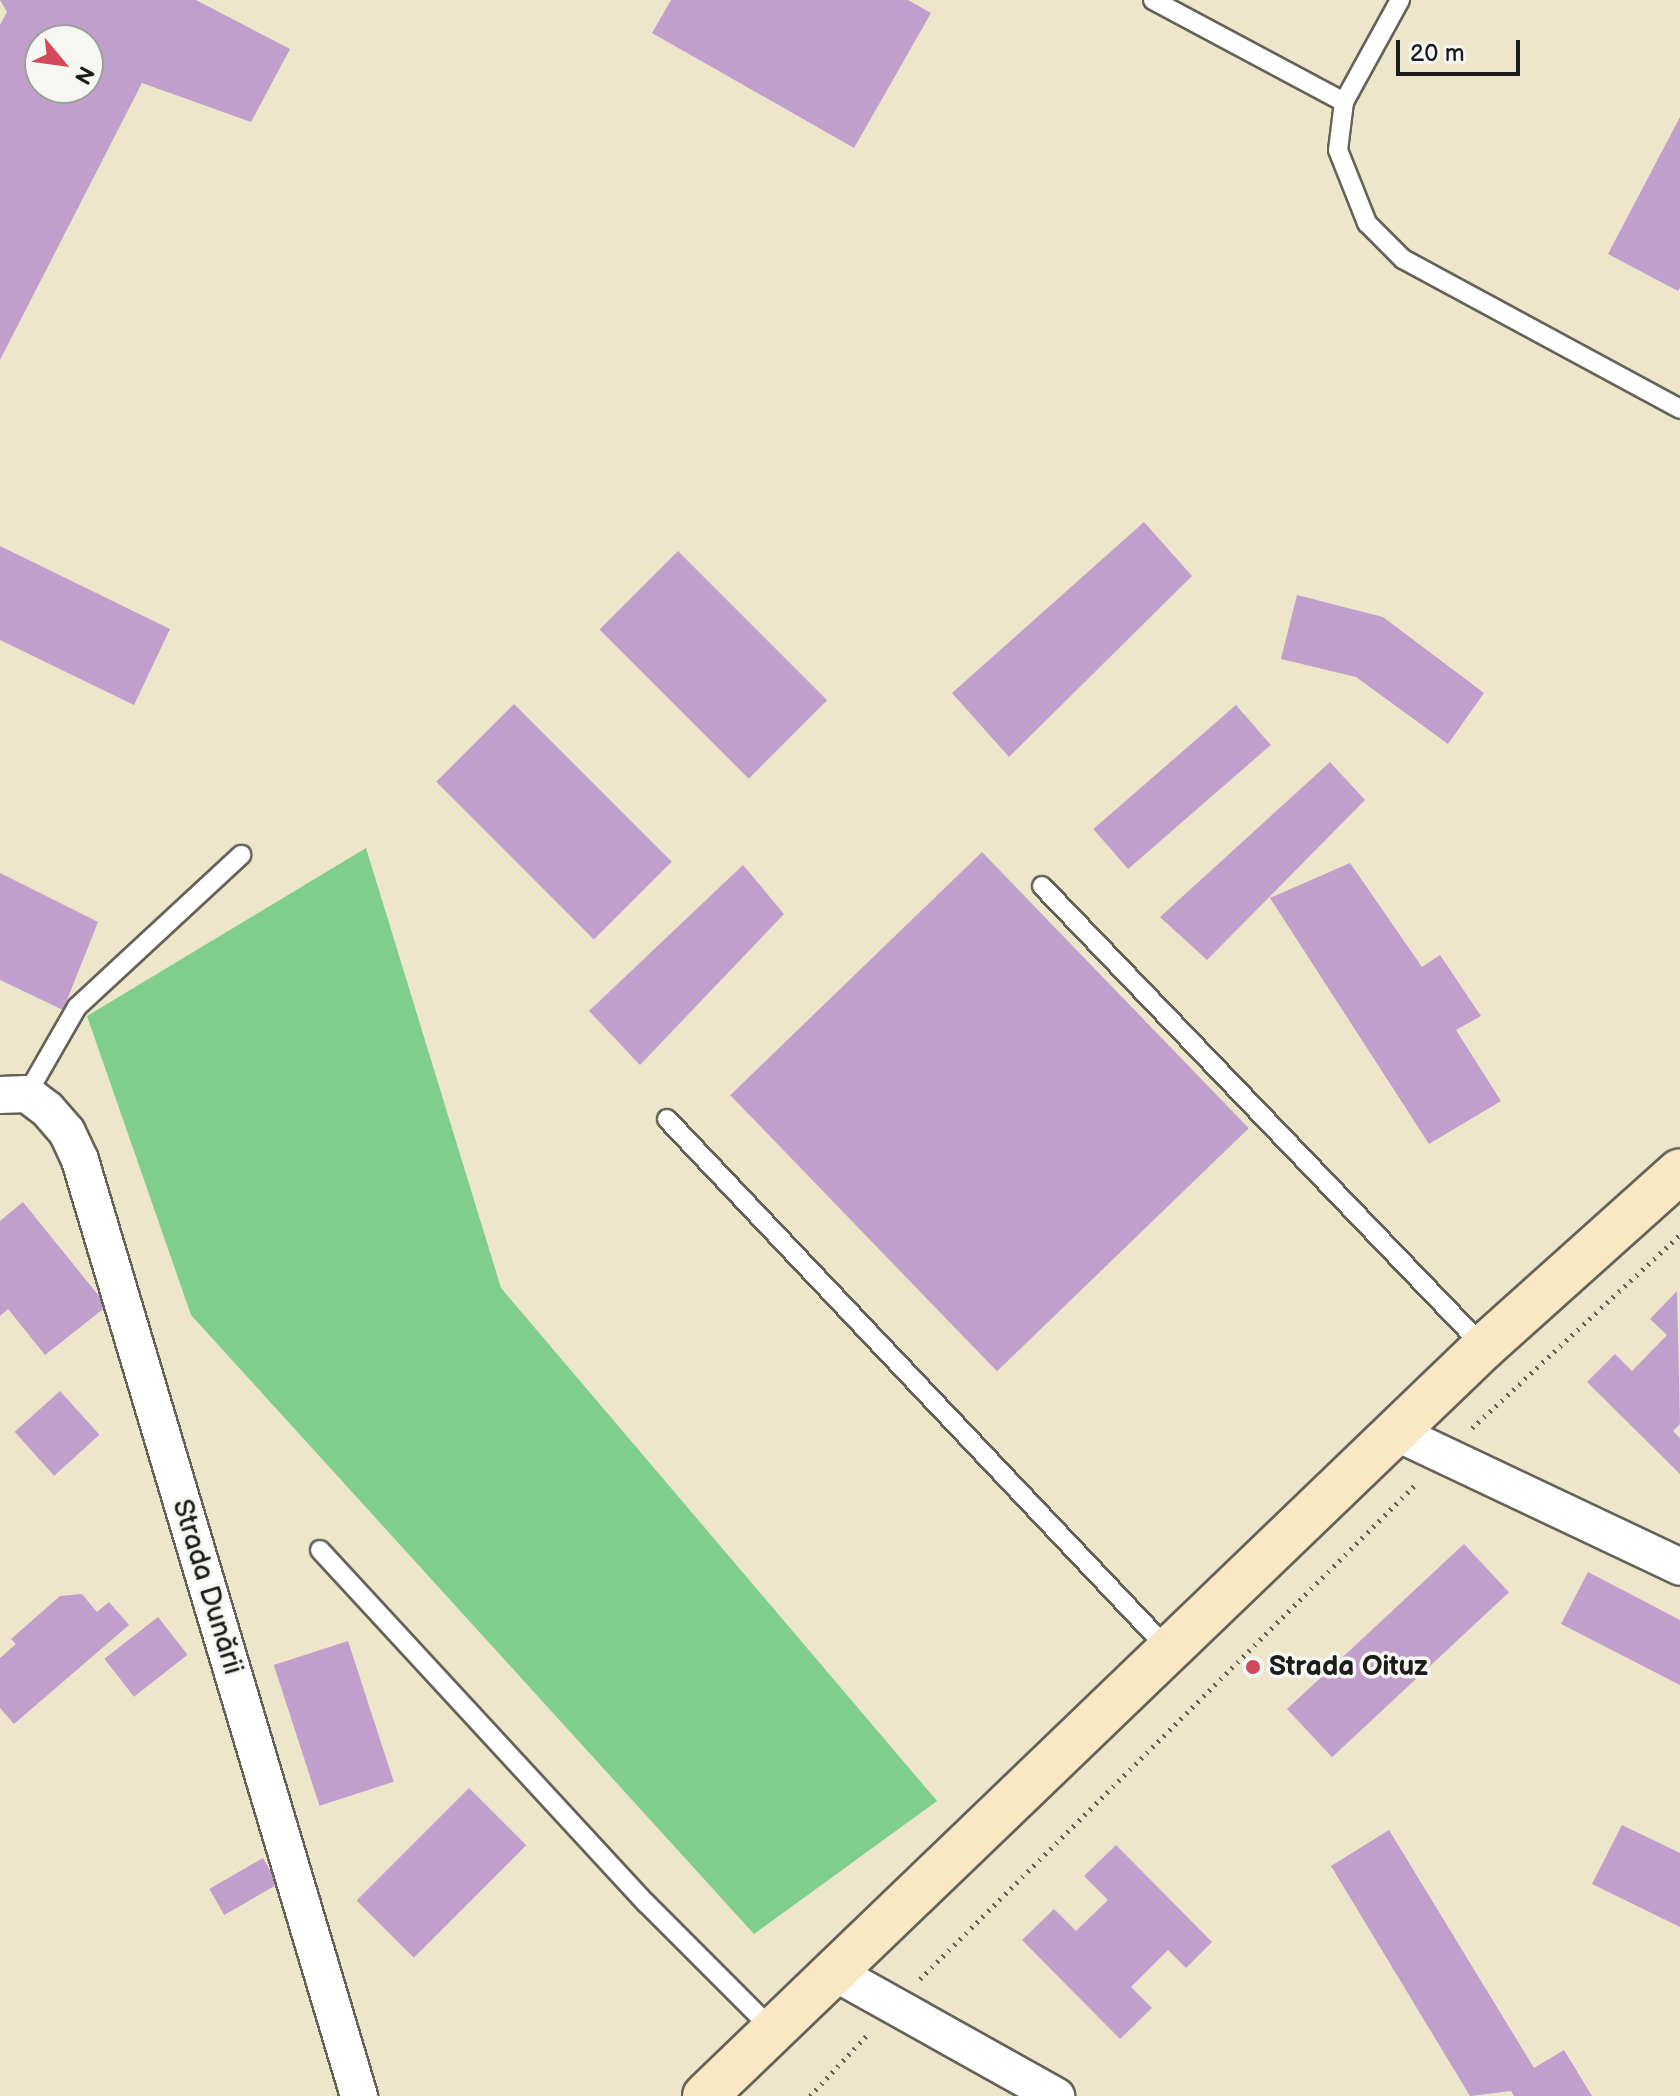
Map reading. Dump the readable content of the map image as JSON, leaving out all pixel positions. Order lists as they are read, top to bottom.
{
  "streets": {
    "street": ["Strada Dunării"]
  },
  "places": ["Strada Oituz"],
  "scale_bar": "20 m",
  "north": "bottom right"
}
